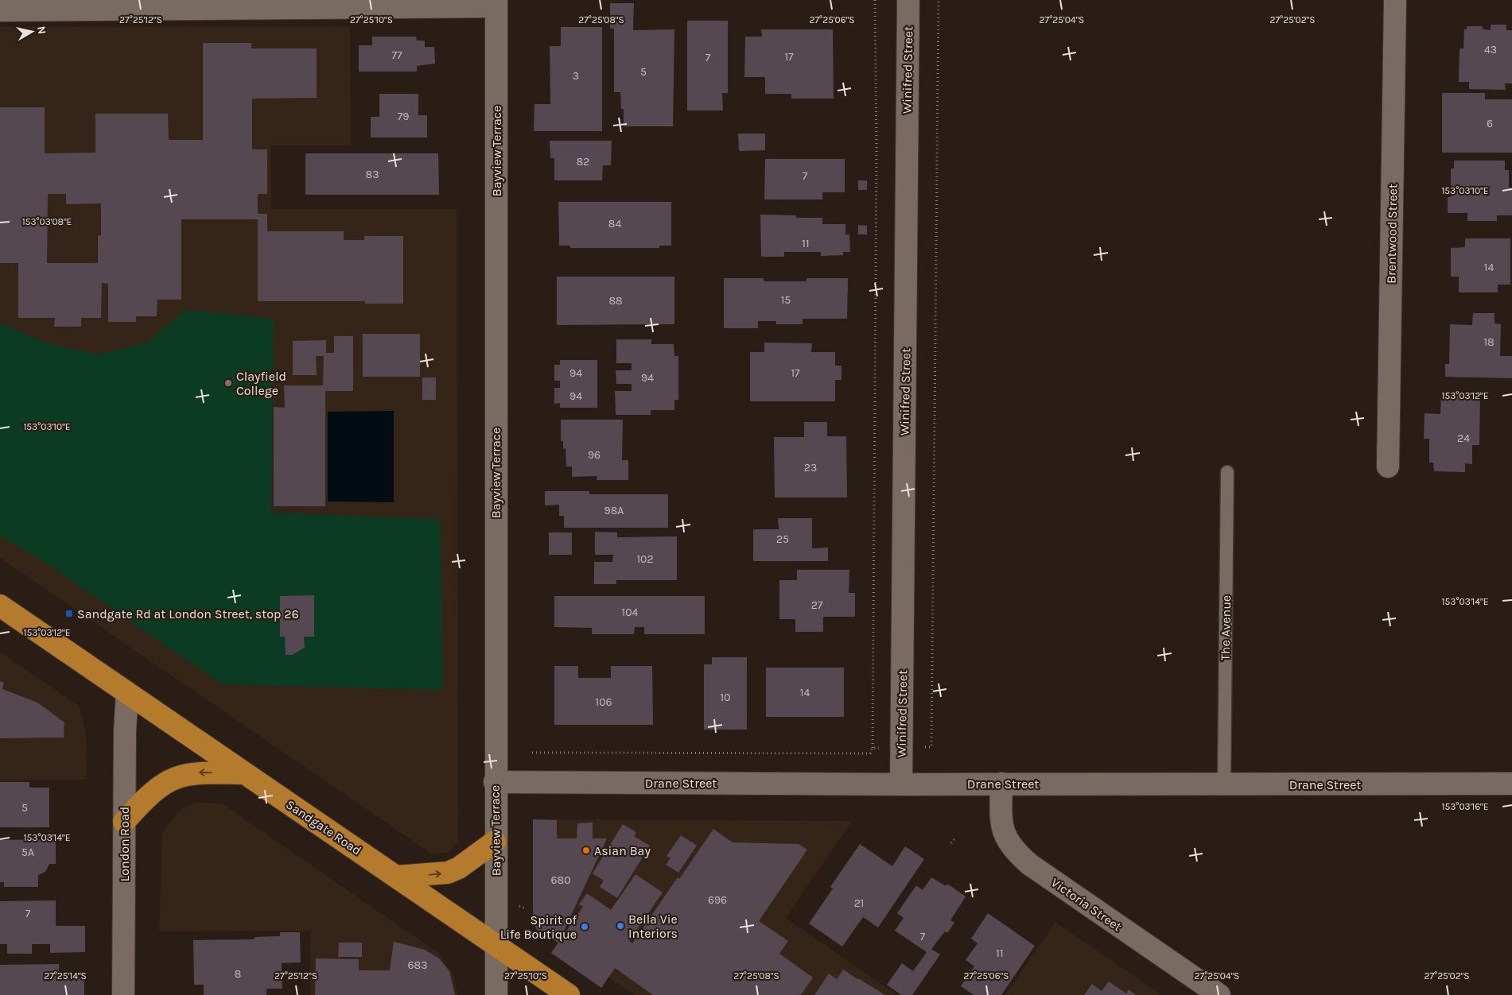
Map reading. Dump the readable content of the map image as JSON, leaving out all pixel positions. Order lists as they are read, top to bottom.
{
  "streets": {
    "highway": ["Sandgate Road"],
    "street": [
      "Winifred Street",
      "Bayview Terrace",
      "Brentwood Street",
      "Drane Street",
      "London Road",
      "Victoria Street"
    ],
    "lane": ["The Avenue"]
  },
  "crossings": [
    ["Winifred Street", "Drane Street"],
    ["Bayview Terrace", "Drane Street"],
    ["Bayview Terrace", "Sandgate Road"],
    ["The Avenue", "Drane Street"],
    ["Drane Street", "Victoria Street"],
    ["Sandgate Road", "London Road"]
  ],
  "places": {
    "other": [
      "Clayfield College",
      "Asian Bay",
      "Bella Vie Interiors",
      "Spirit of Life Boutique"
    ],
    "transit": ["Sandgate Rd at London Street, stop 26"]
  },
  "house_numbers": [
    "43",
    "77",
    "17",
    "7",
    "5",
    "3",
    "79",
    "6",
    "82",
    "83",
    "7",
    "84",
    "11",
    "14",
    "15",
    "88",
    "18",
    "94",
    "17",
    "94",
    "94",
    "24",
    "96",
    "23",
    "98A",
    "25",
    "102",
    "27",
    "104",
    "14",
    "10",
    "106",
    "5",
    "5A",
    "680",
    "696",
    "21",
    "7",
    "7",
    "11",
    "683",
    "8"
  ],
  "north": "right",
  "coordinates": [
    "27°25'10\"S",
    "27°25'06\"S",
    "27°25'04\"S",
    "27°25'12\"S",
    "27°25'08\"S",
    "27°25'02\"S",
    "153°03'10\"E",
    "153°03'08\"E",
    "153°03'12\"E",
    "153°03'14\"E",
    "153°03'16\"E",
    "27°25'14\"S"
  ]
}
